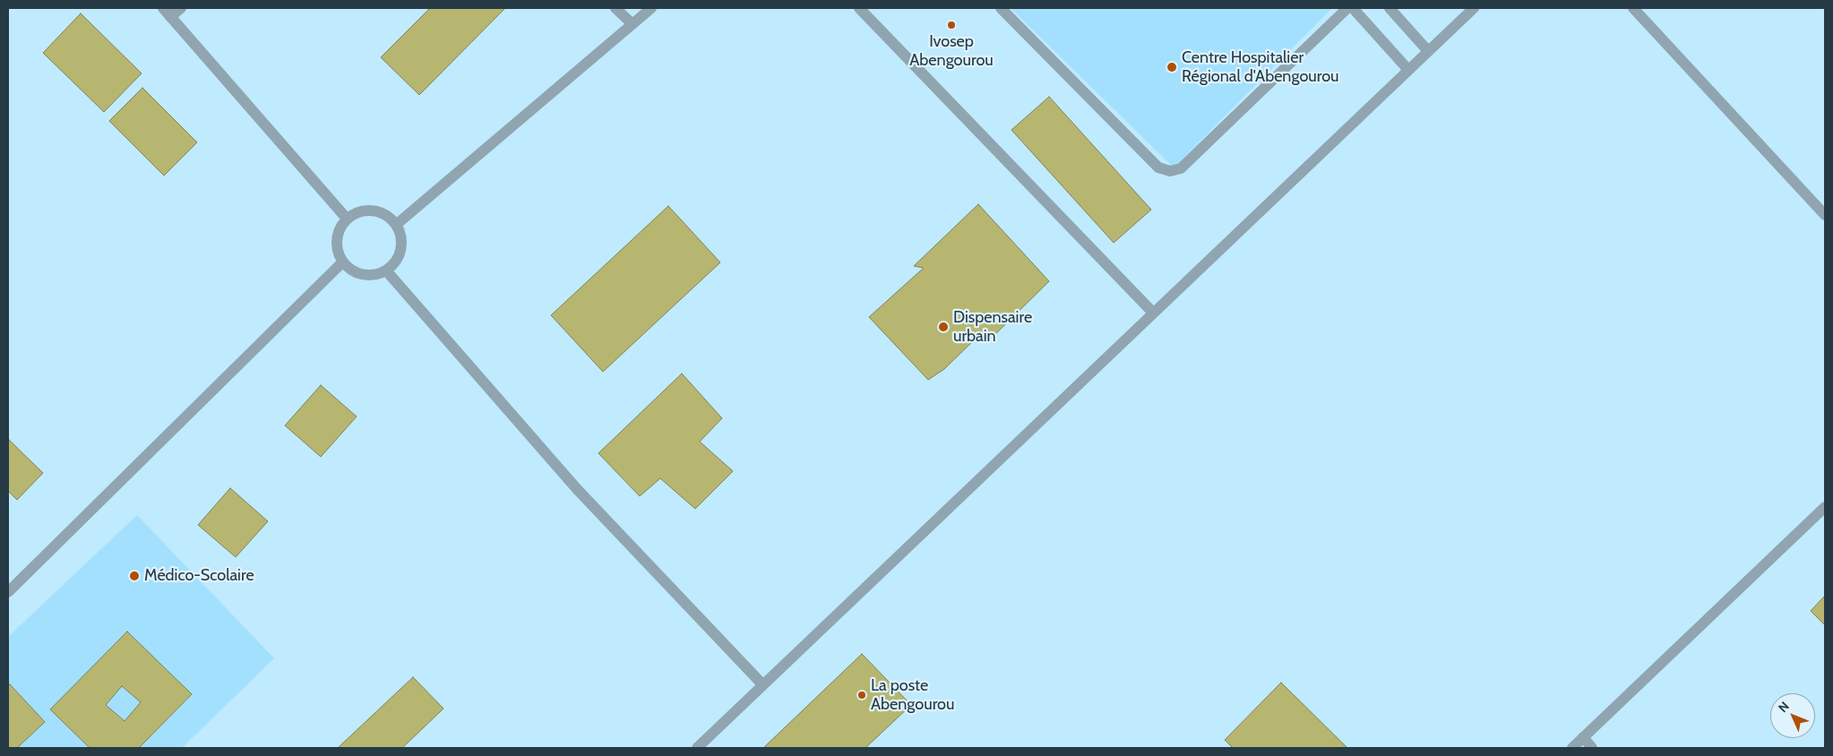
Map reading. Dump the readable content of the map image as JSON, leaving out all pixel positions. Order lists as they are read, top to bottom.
{
  "places": [
    "Ivosep Abengourou",
    "Centre Hospitalier Régional d'Abengourou",
    "Dispensaire urbain",
    "Médico-Scolaire",
    "La poste Abengourou"
  ],
  "north": "top left"
}
